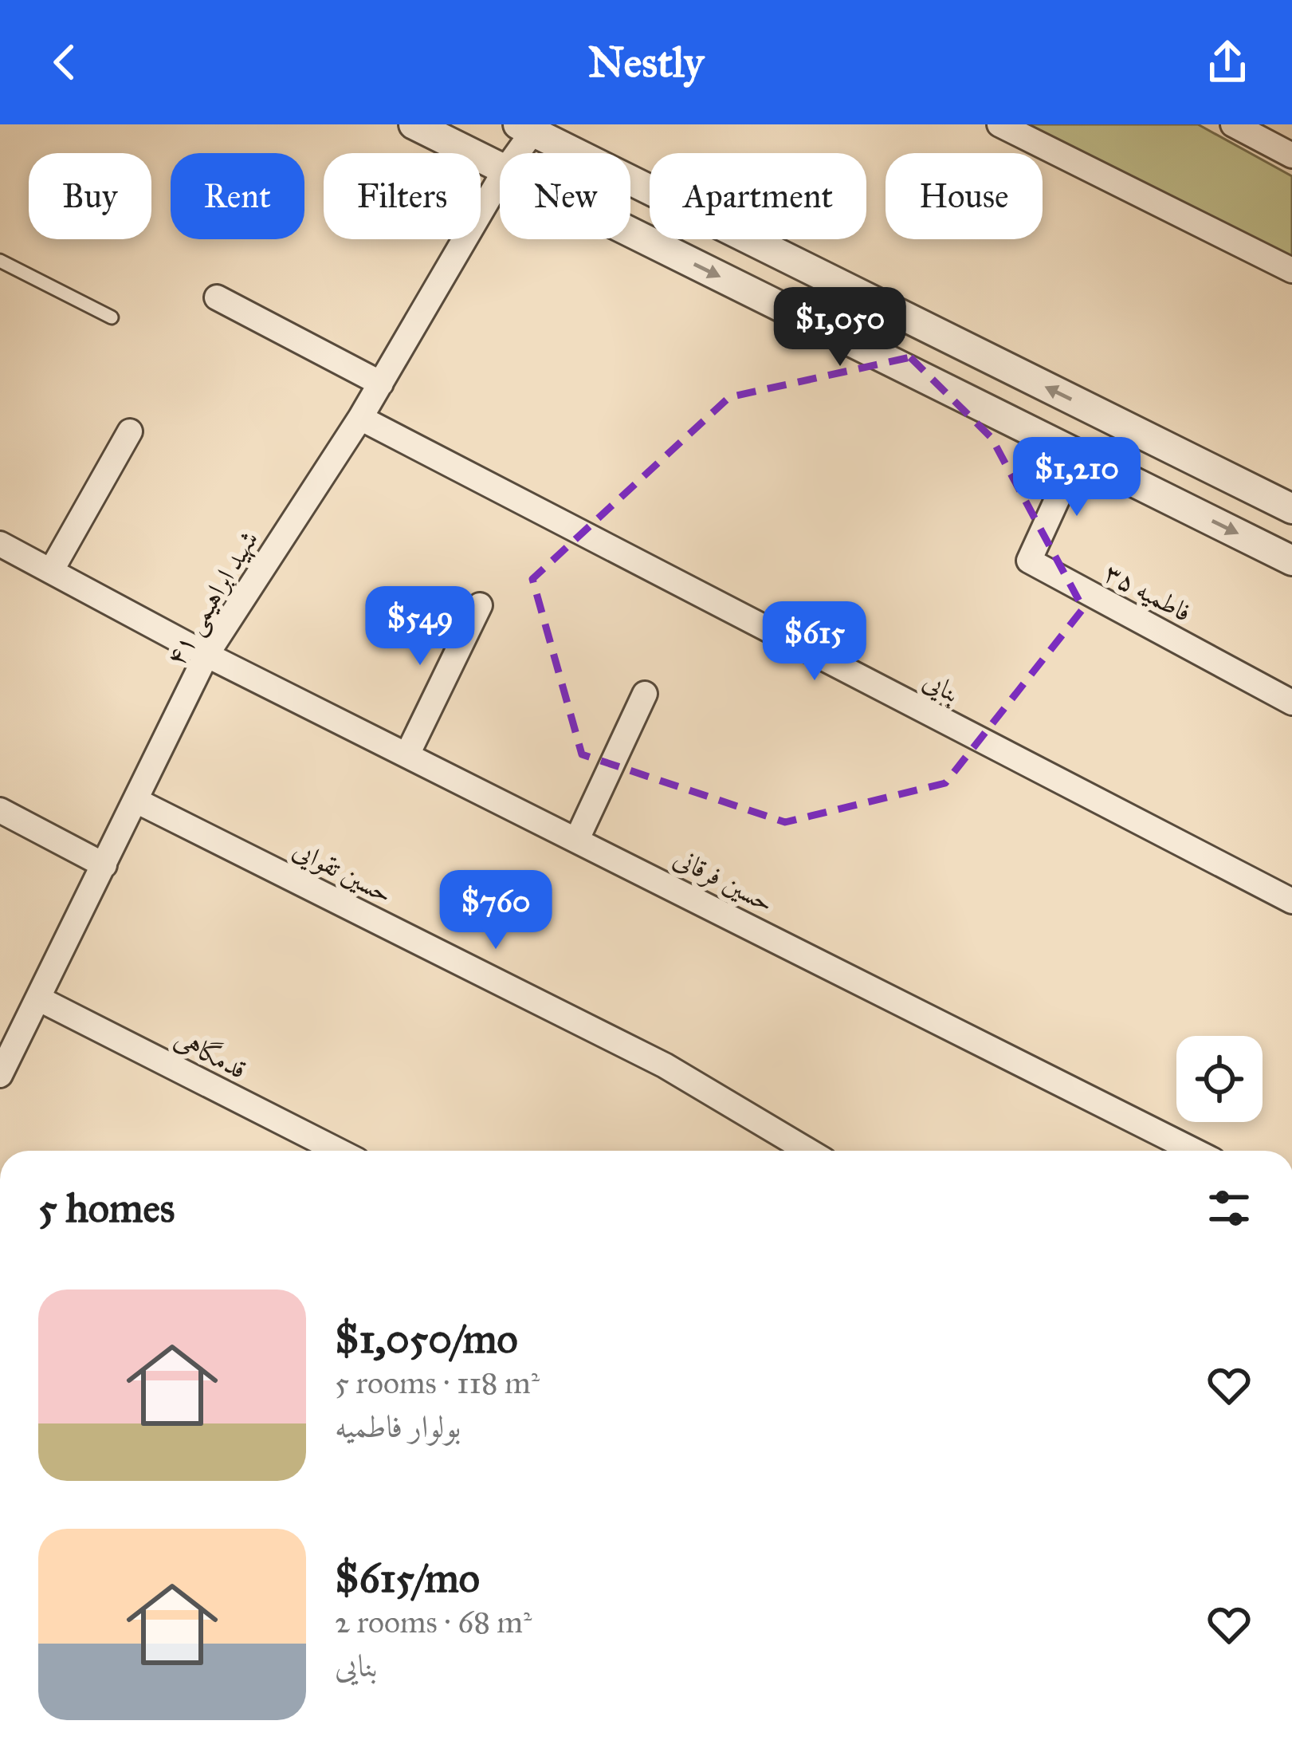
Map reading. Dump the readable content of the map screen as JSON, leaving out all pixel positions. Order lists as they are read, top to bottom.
{
  "streets": {
    "street": [
      "فاطمیه ۳۵",
      "شهید ابراهیمی ۴۱",
      "بنایی",
      "حسین تقوایی",
      "حسین فرقانی",
      "قدمگاهی"
    ]
  },
  "crossings": [
    ["شهید ابراهیمی ۴۱", "بنایی"],
    ["شهید ابراهیمی ۴۱", "حسین تقوایی"],
    ["شهید ابراهیمی ۴۱", "حسین فرقانی"],
    ["شهید ابراهیمی ۴۱", "قدمگاهی"]
  ],
  "page": {
    "header": "Nestly",
    "chip": [
      "Buy",
      "Rent",
      "Filters",
      "New",
      "Apartment",
      "House"
    ],
    "price": [
      "$1,050",
      "$1,210",
      "$549",
      "$615",
      "$760"
    ],
    "heading": "5 homes",
    "list": [
      {
        "name": "$1,050/mo",
        "note": "5 rooms · 118 m² · بولوار فاطمیه"
      },
      {
        "name": "$615/mo",
        "note": "2 rooms · 68 m² · بنایی"
      }
    ]
  }
}
